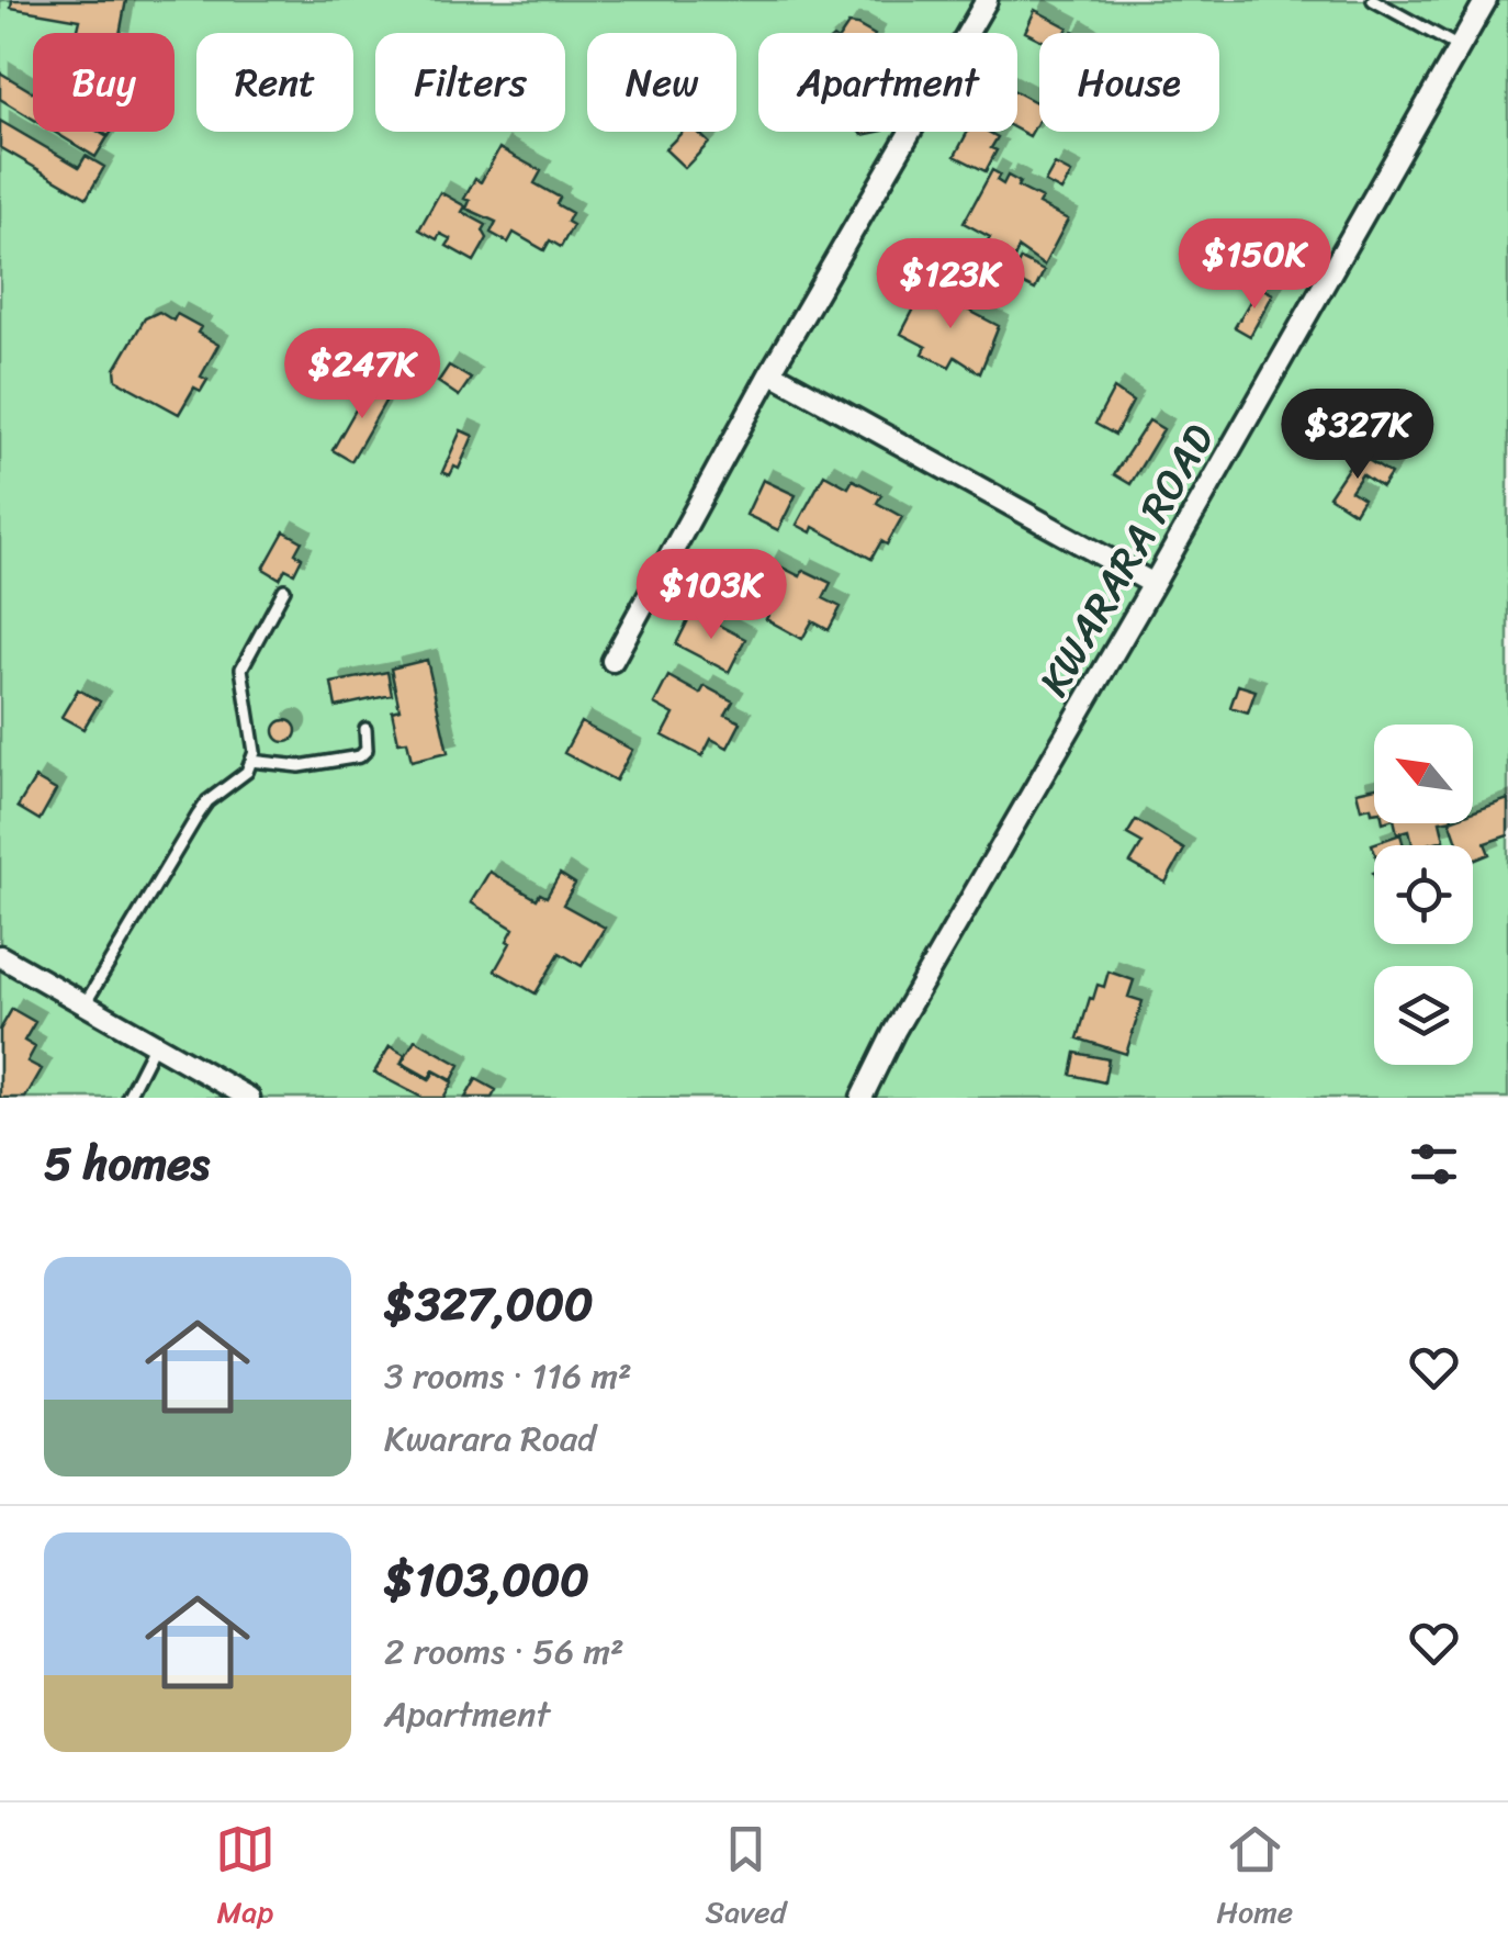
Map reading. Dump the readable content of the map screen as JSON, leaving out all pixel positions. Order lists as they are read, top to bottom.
{
  "streets": {
    "street": ["KWARARA ROAD"]
  },
  "north": "top left",
  "page": {
    "chip": [
      "Buy",
      "Rent",
      "Filters",
      "New",
      "Apartment",
      "House"
    ],
    "price": [
      "$150K",
      "$123K",
      "$247K",
      "$327K",
      "$103K"
    ],
    "heading": "5 homes",
    "list": [
      {
        "name": "$327,000",
        "note": "3 rooms · 116 m² · Kwarara Road"
      },
      {
        "name": "$103,000",
        "note": "2 rooms · 56 m² · Apartment"
      }
    ],
    "tabs": ["Map", "Saved", "Home"]
  }
}
